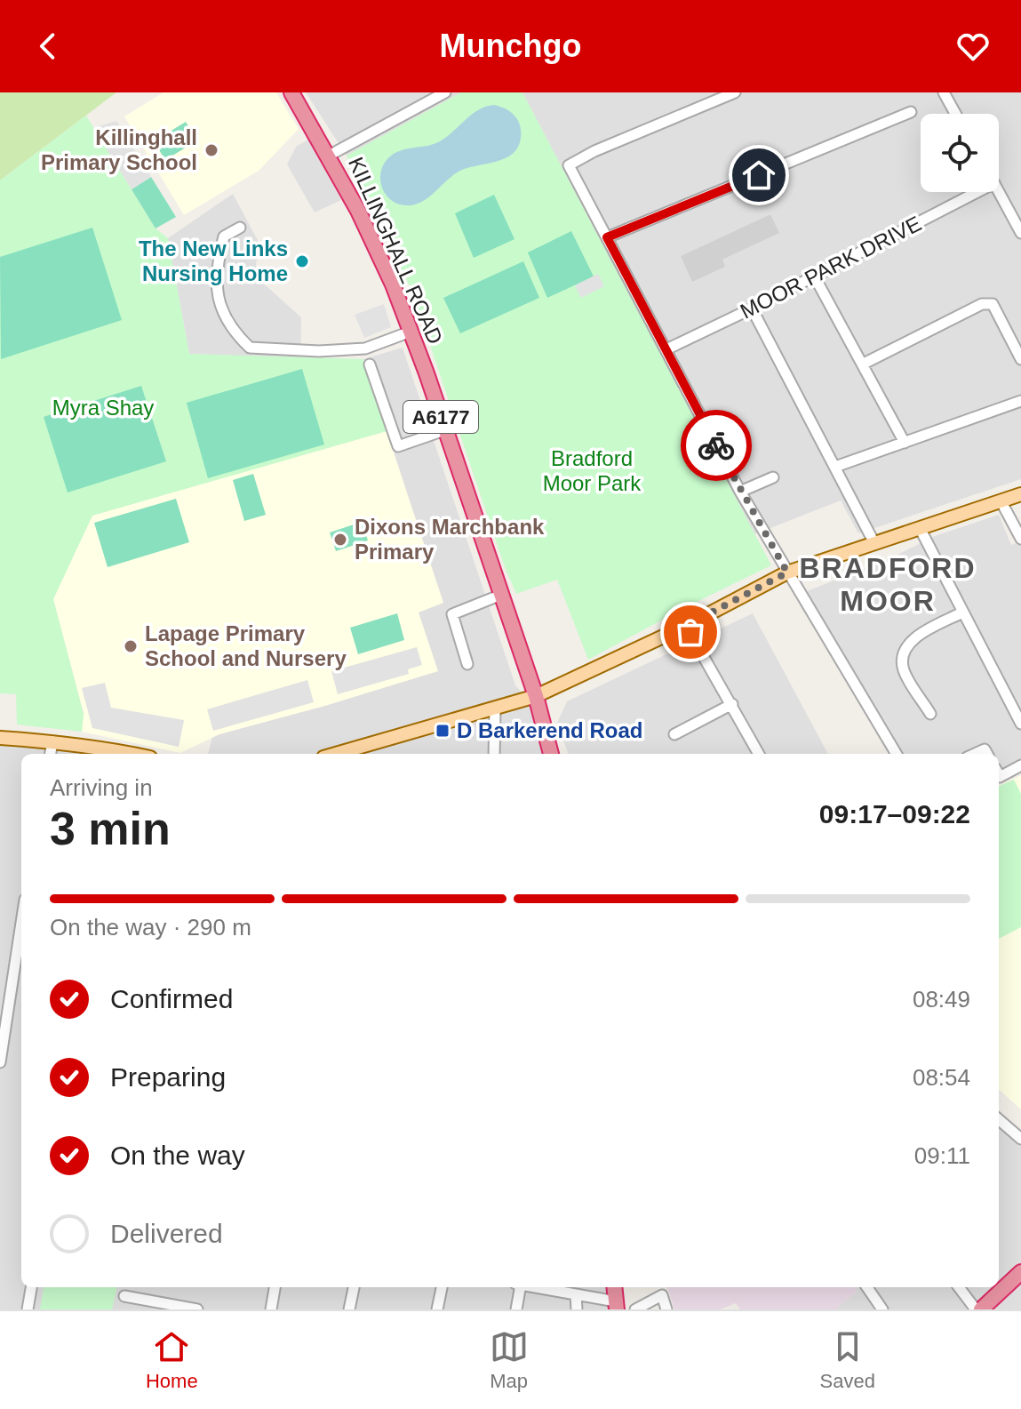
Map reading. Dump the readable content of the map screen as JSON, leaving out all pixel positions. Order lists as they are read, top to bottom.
{
  "streets": {
    "highway": ["KILLINGHALL ROAD", "A6177"],
    "street": ["MOOR PARK DRIVE"]
  },
  "districts": ["BRADFORD MOOR"],
  "parks": ["Myra Shay", "Bradford Moor Park"],
  "places": {
    "other": [
      "Killinghall Primary School",
      "The New Links Nursing Home",
      "Dixons Marchbank Primary",
      "Lapage Primary School and Nursery"
    ],
    "transit": ["D Barkerend Road"]
  },
  "page": {
    "header": "Munchgo",
    "heading": ["3 min", "Arriving in", "09:17–09:22"],
    "bar": "On the way · 290 m",
    "list": [
      ["Confirmed", "08:49"],
      ["Preparing", "08:54"],
      ["On the way", "09:11"],
      "Delivered"
    ],
    "tabs": ["Home", "Map", "Saved"]
  }
}
